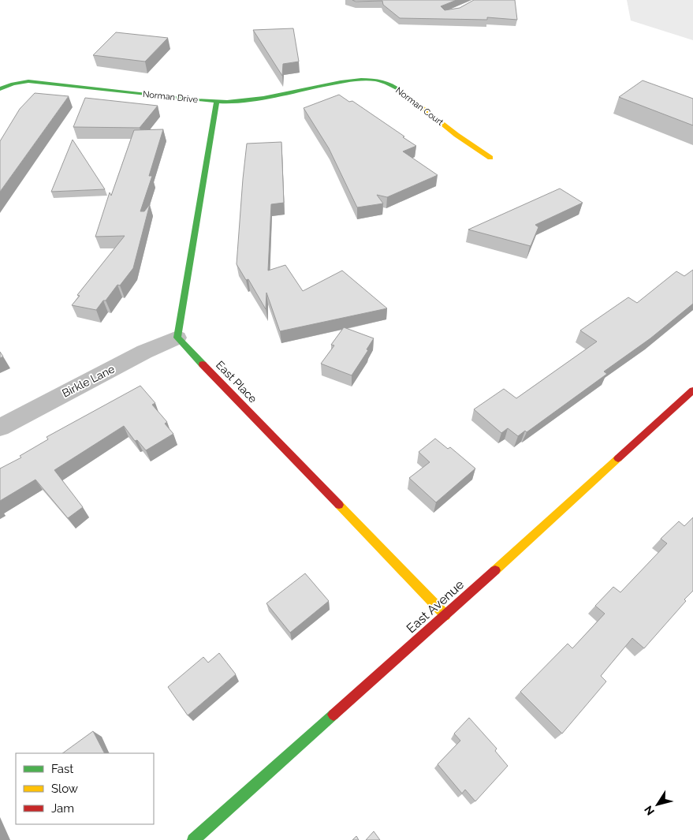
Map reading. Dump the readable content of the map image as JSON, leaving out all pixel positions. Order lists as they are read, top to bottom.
{
  "streets": {
    "street": [
      "Norman Drive",
      "Norman Court",
      "Birkle Lane",
      "East Place",
      "East Avenue"
    ]
  },
  "crossings": [
    ["Norman Drive", "Norman Court"],
    ["Birkle Lane", "East Place"],
    ["East Place", "East Avenue"]
  ],
  "legend": ["Fast", "Slow", "Jam"],
  "north": "bottom left"
}
